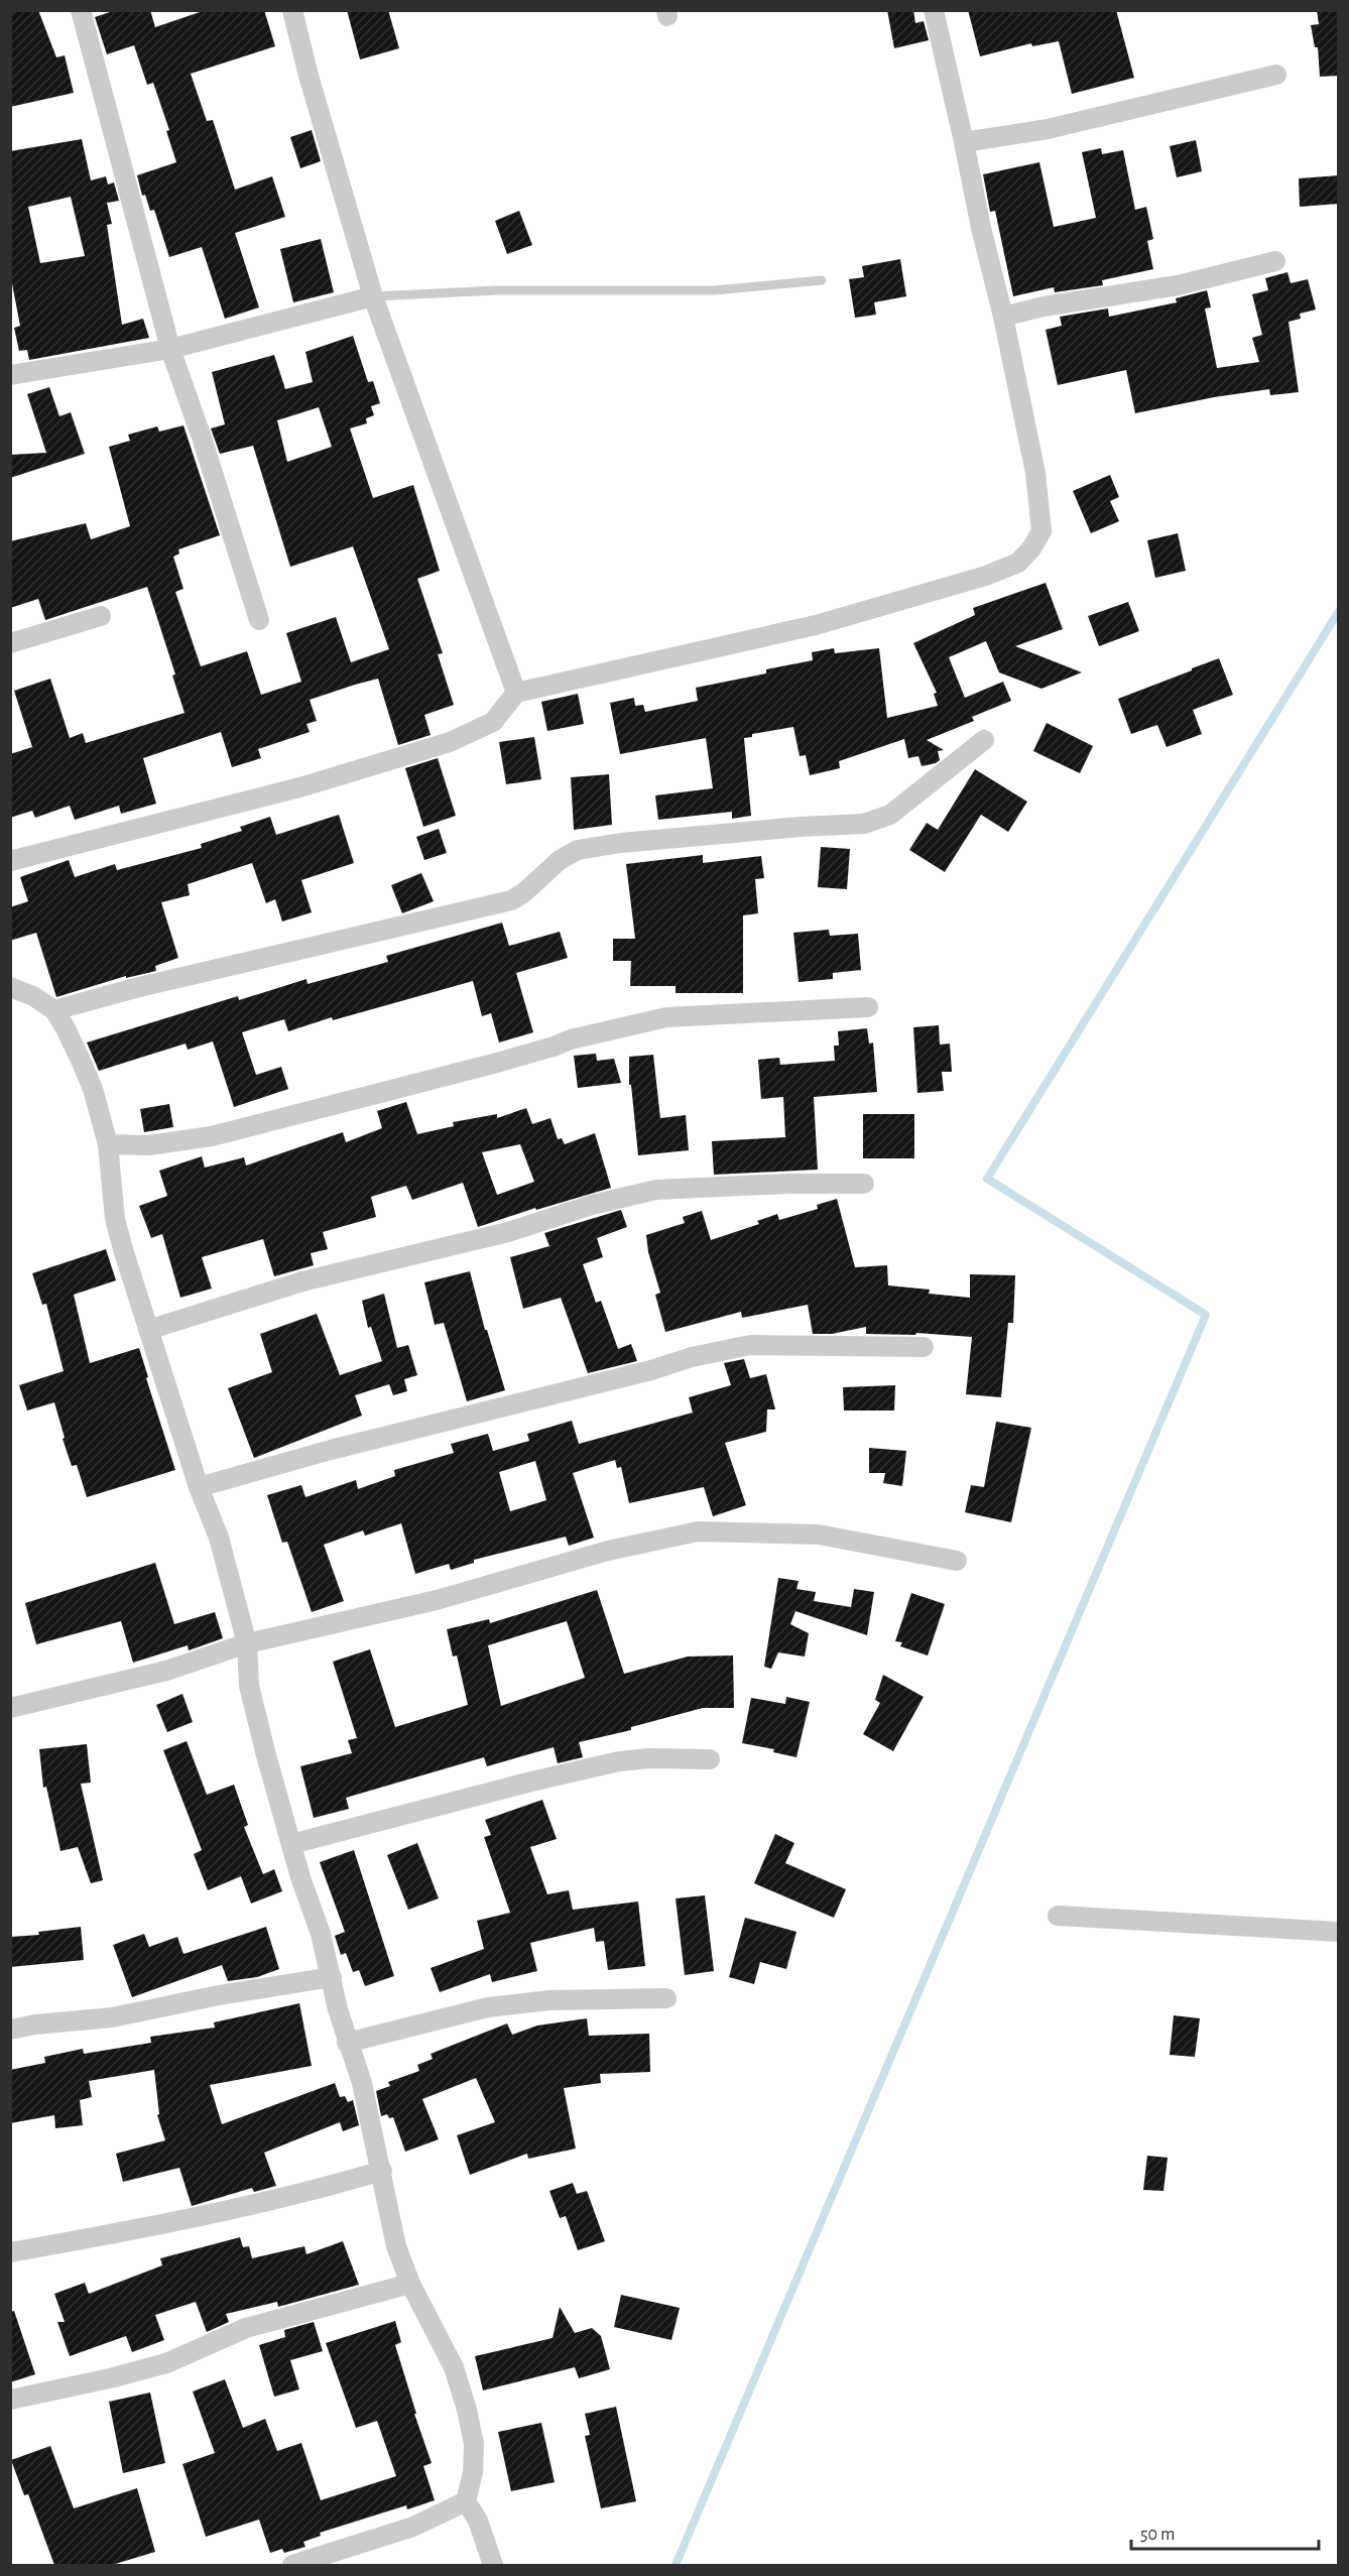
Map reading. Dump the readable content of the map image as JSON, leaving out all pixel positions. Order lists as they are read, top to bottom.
{
  "scale_bar": "50 m"
}
